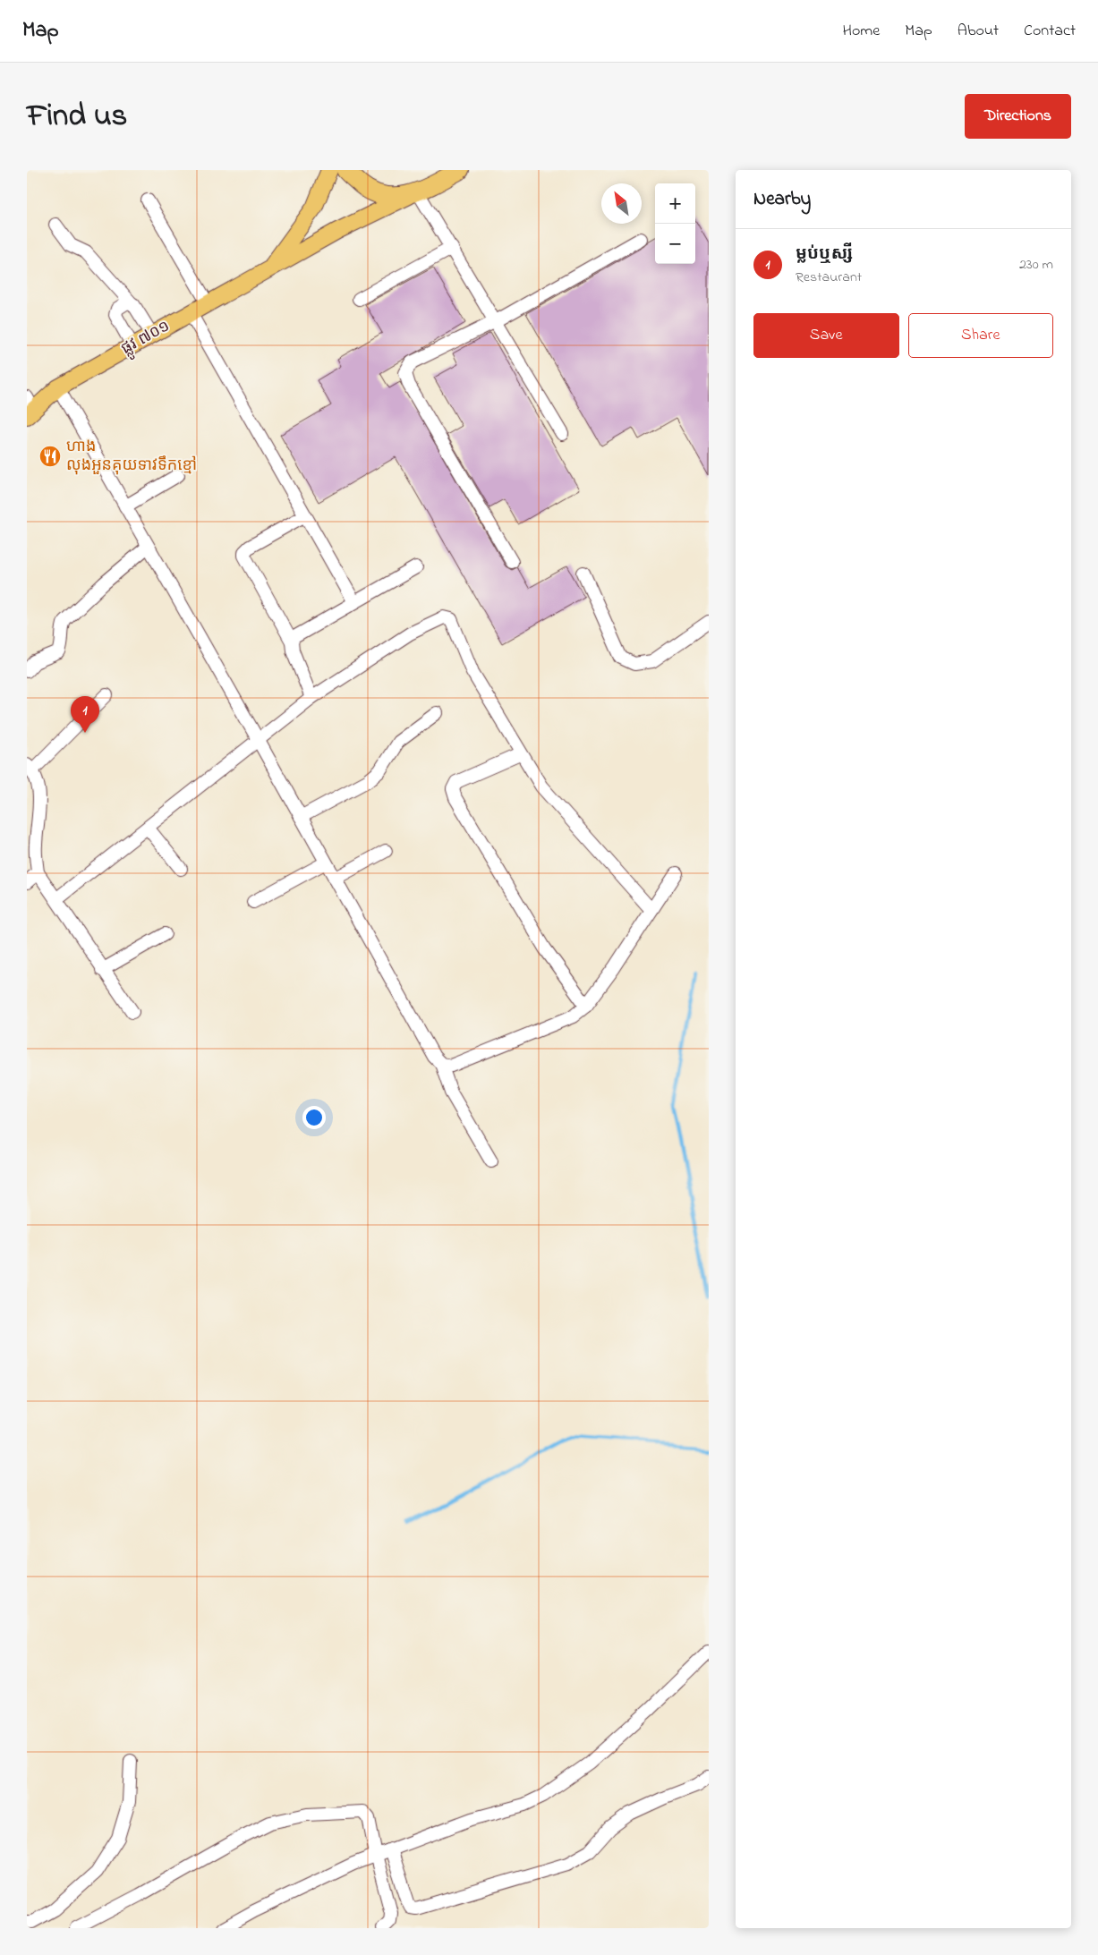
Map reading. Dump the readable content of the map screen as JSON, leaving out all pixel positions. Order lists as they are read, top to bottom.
{
  "streets": {
    "main road": ["ផ្លូវ ៧០១"]
  },
  "places": {
    "restaurant": ["ហាង លុងអួនគុយទាវទឹកខ្មៅ"]
  },
  "north": "top left",
  "page": {
    "header": "Map",
    "nav": [
      "Home",
      "Map",
      "About",
      "Contact"
    ],
    "title": "Find us",
    "buttons": [
      "Directions",
      ["Save", "Share"]
    ],
    "heading": "Nearby",
    "map_buttons": ["+", "−"],
    "list": [
      {
        "mark": "1",
        "name": "ម្លប់ឬស្សី",
        "note": "Restaurant",
        "value": "230 m"
      }
    ],
    "pins": "1"
  }
}
